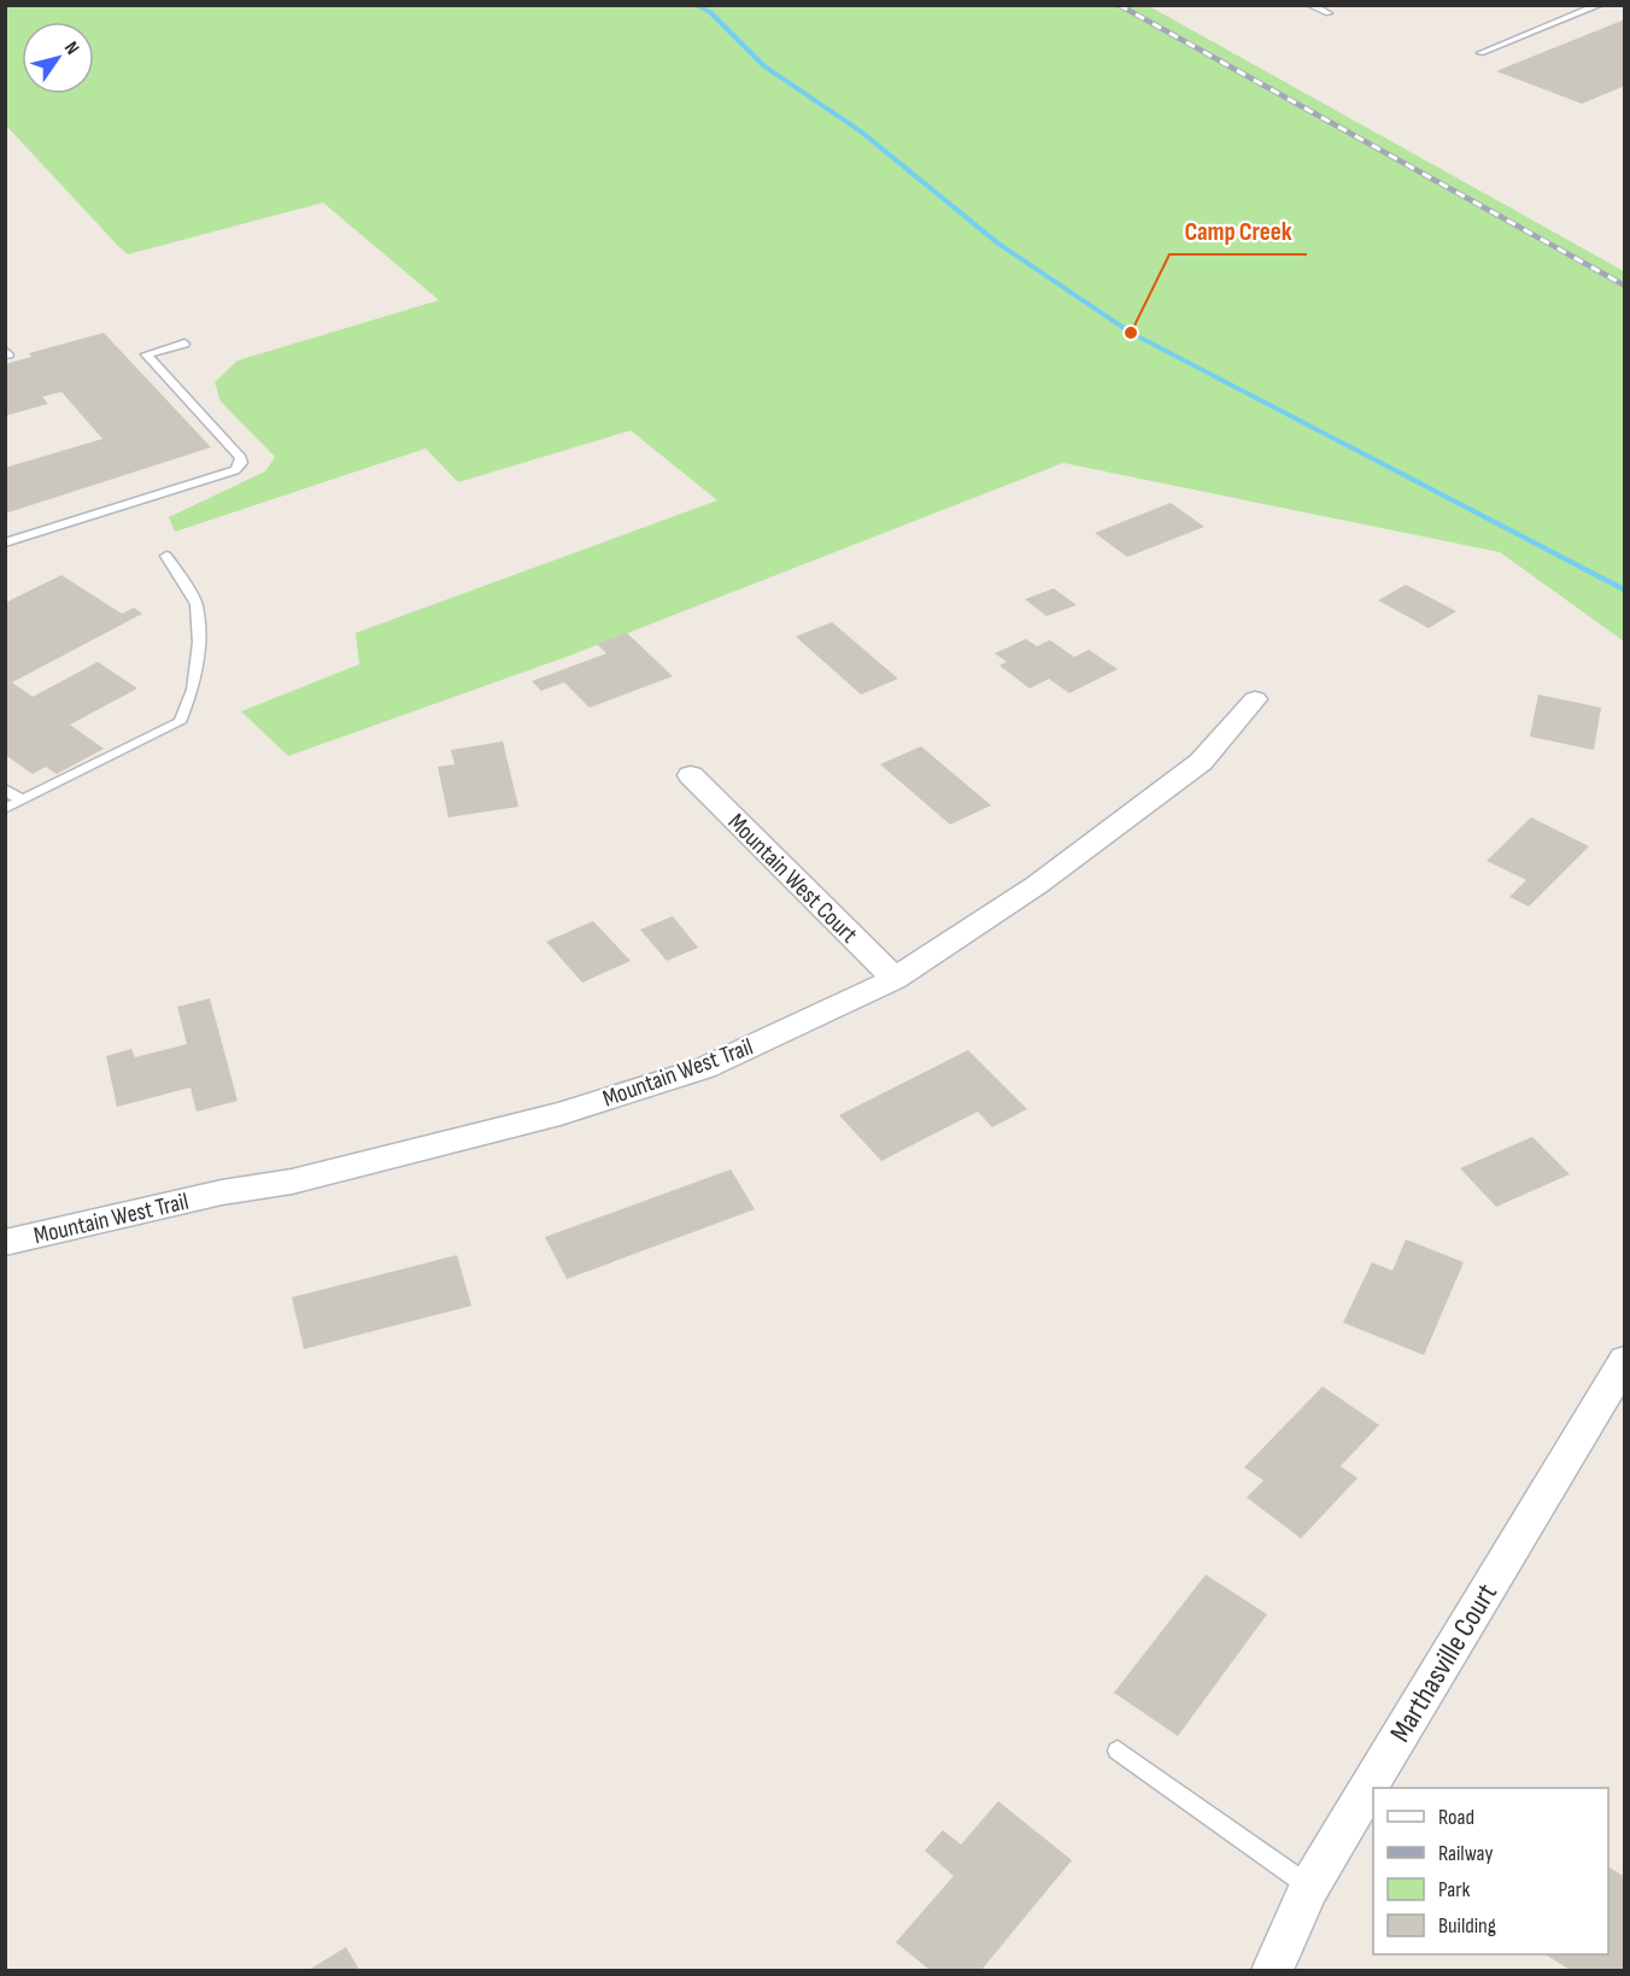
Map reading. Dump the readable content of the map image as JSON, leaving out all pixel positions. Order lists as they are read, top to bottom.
{
  "streets": {
    "street": ["Mountain West Court", "Mountain West Trail", "Marthasville Court"]
  },
  "crossings": [
    ["Mountain West Court", "Mountain West Trail"]
  ],
  "places": ["Camp Creek"],
  "legend": [
    "Road",
    "Railway",
    "Park",
    "Building"
  ],
  "north": "top right"
}
